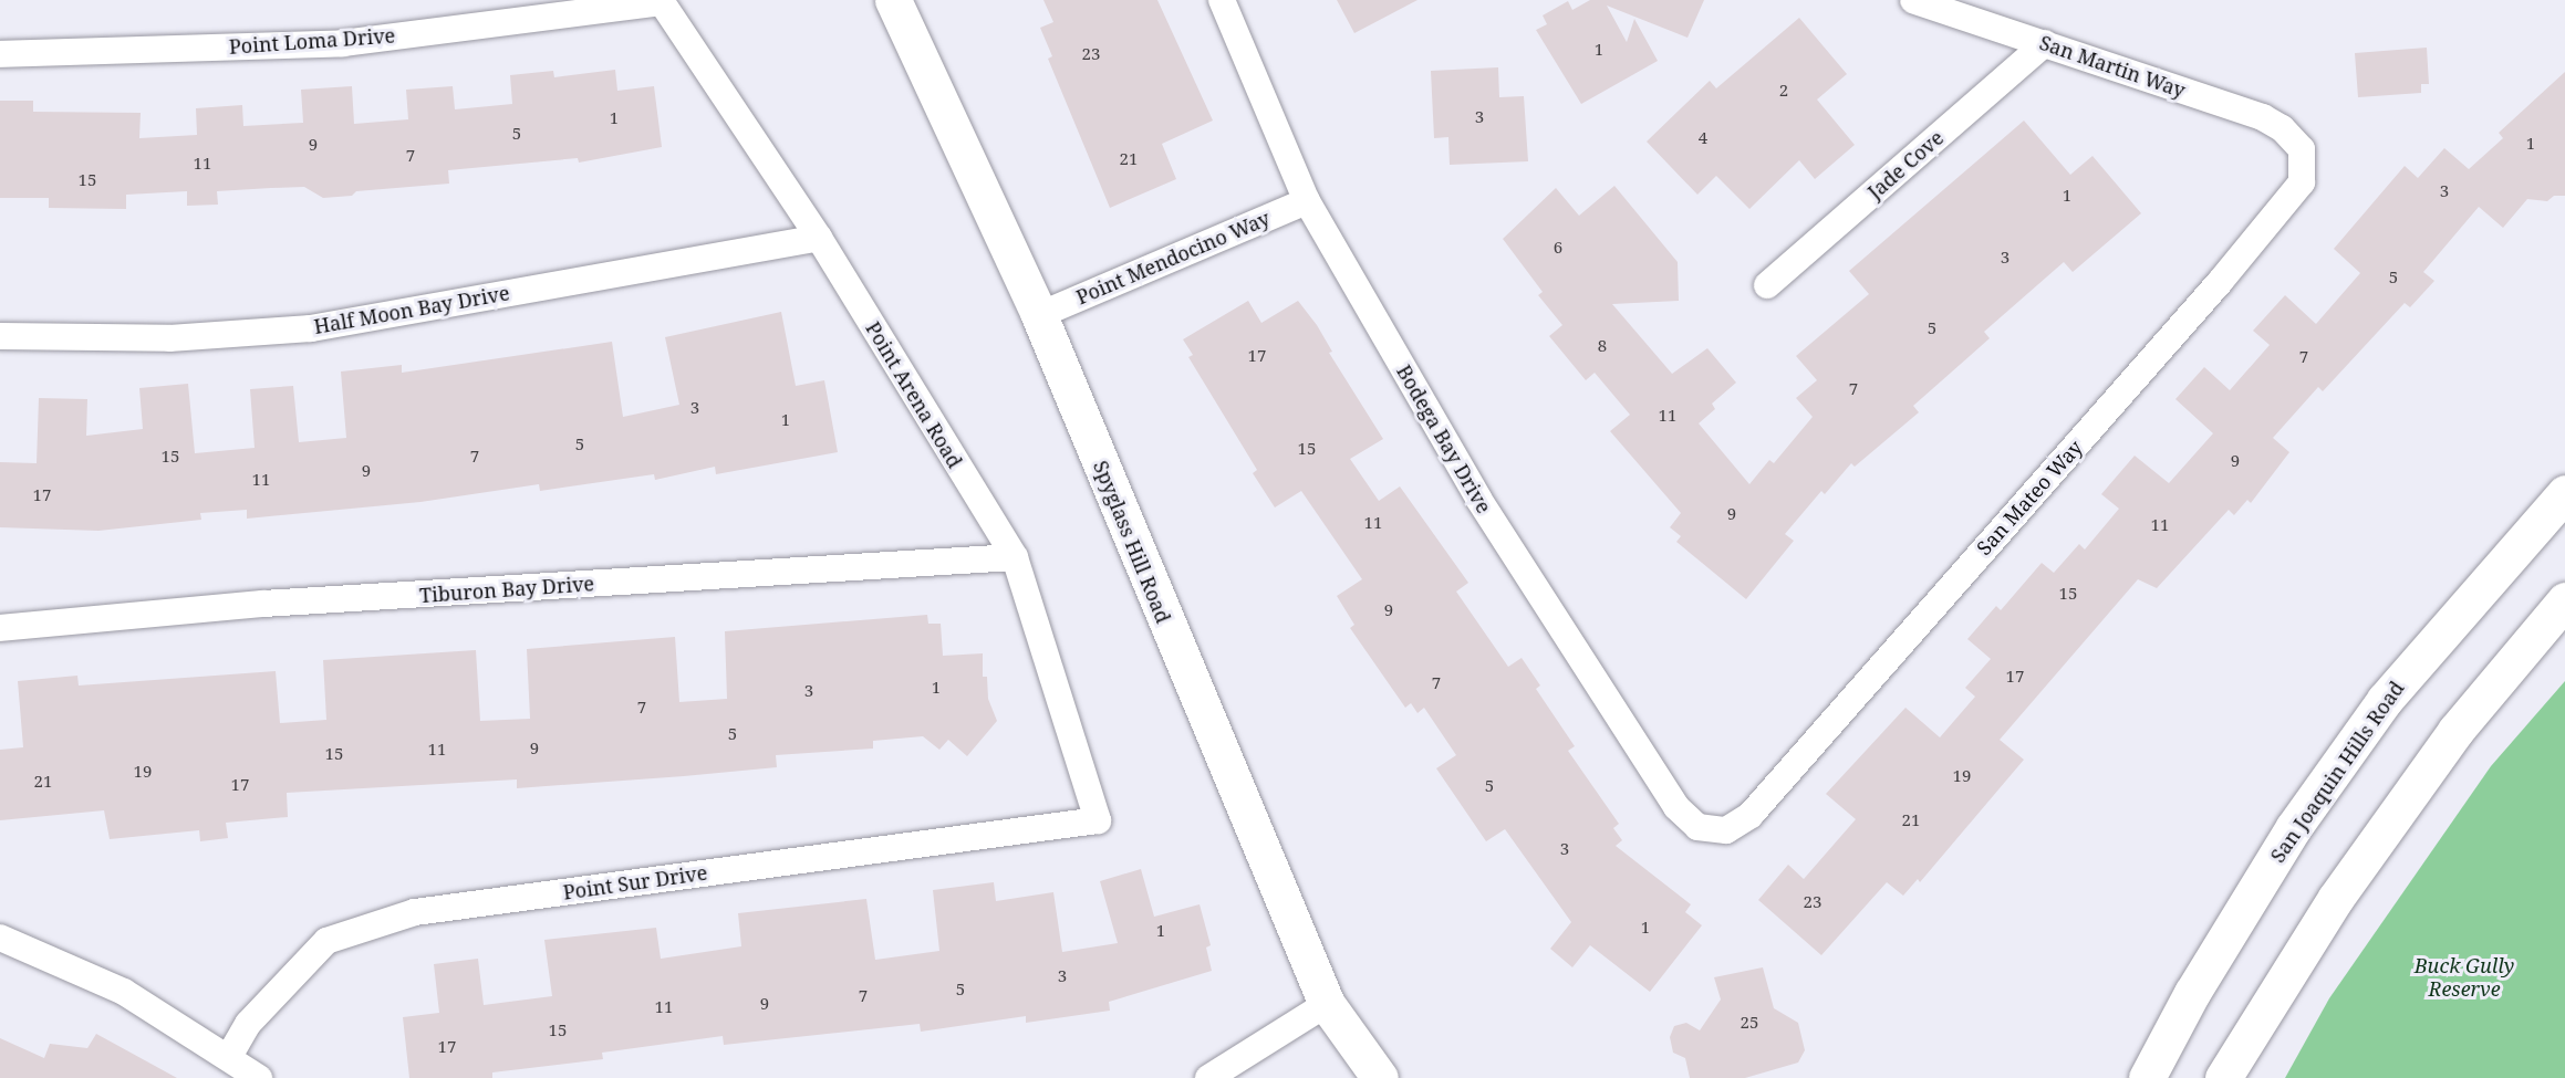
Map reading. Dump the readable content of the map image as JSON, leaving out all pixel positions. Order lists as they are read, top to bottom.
{
  "streets": {
    "main road": ["Spyglass Hill Road", "San Joaquin Hills Road"],
    "street": [
      "Point Loma Drive",
      "San Martin Way",
      "Jade Cove",
      "Point Mendocino Way",
      "Half Moon Bay Drive",
      "Point Arena Road",
      "Bodega Bay Drive",
      "San Mateo Way",
      "Tiburon Bay Drive",
      "Point Sur Drive"
    ]
  },
  "crossings": [
    ["Point Loma Drive", "Point Arena Road"],
    ["San Martin Way", "Jade Cove"],
    ["San Martin Way", "San Mateo Way"],
    ["Point Mendocino Way", "Bodega Bay Drive"],
    ["Point Mendocino Way", "Spyglass Hill Road"],
    ["Half Moon Bay Drive", "Point Arena Road"],
    ["Point Arena Road", "Tiburon Bay Drive"],
    ["Point Arena Road", "Point Sur Drive"],
    ["Bodega Bay Drive", "San Mateo Way"]
  ],
  "parks": ["Buck Gully Reserve"],
  "house_numbers": [
    "1",
    "23",
    "2",
    "3",
    "1",
    "5",
    "4",
    "1",
    "9",
    "7",
    "21",
    "11",
    "15",
    "3",
    "1",
    "6",
    "3",
    "5",
    "5",
    "8",
    "17",
    "7",
    "7",
    "3",
    "11",
    "1",
    "5",
    "15",
    "15",
    "7",
    "9",
    "9",
    "11",
    "17",
    "9",
    "11",
    "11",
    "15",
    "9",
    "17",
    "7",
    "1",
    "3",
    "7",
    "5",
    "9",
    "11",
    "15",
    "19",
    "19",
    "21",
    "17",
    "5",
    "21",
    "3",
    "23",
    "1",
    "1",
    "3",
    "5",
    "7",
    "9",
    "11",
    "25",
    "15",
    "17"
  ]
}
